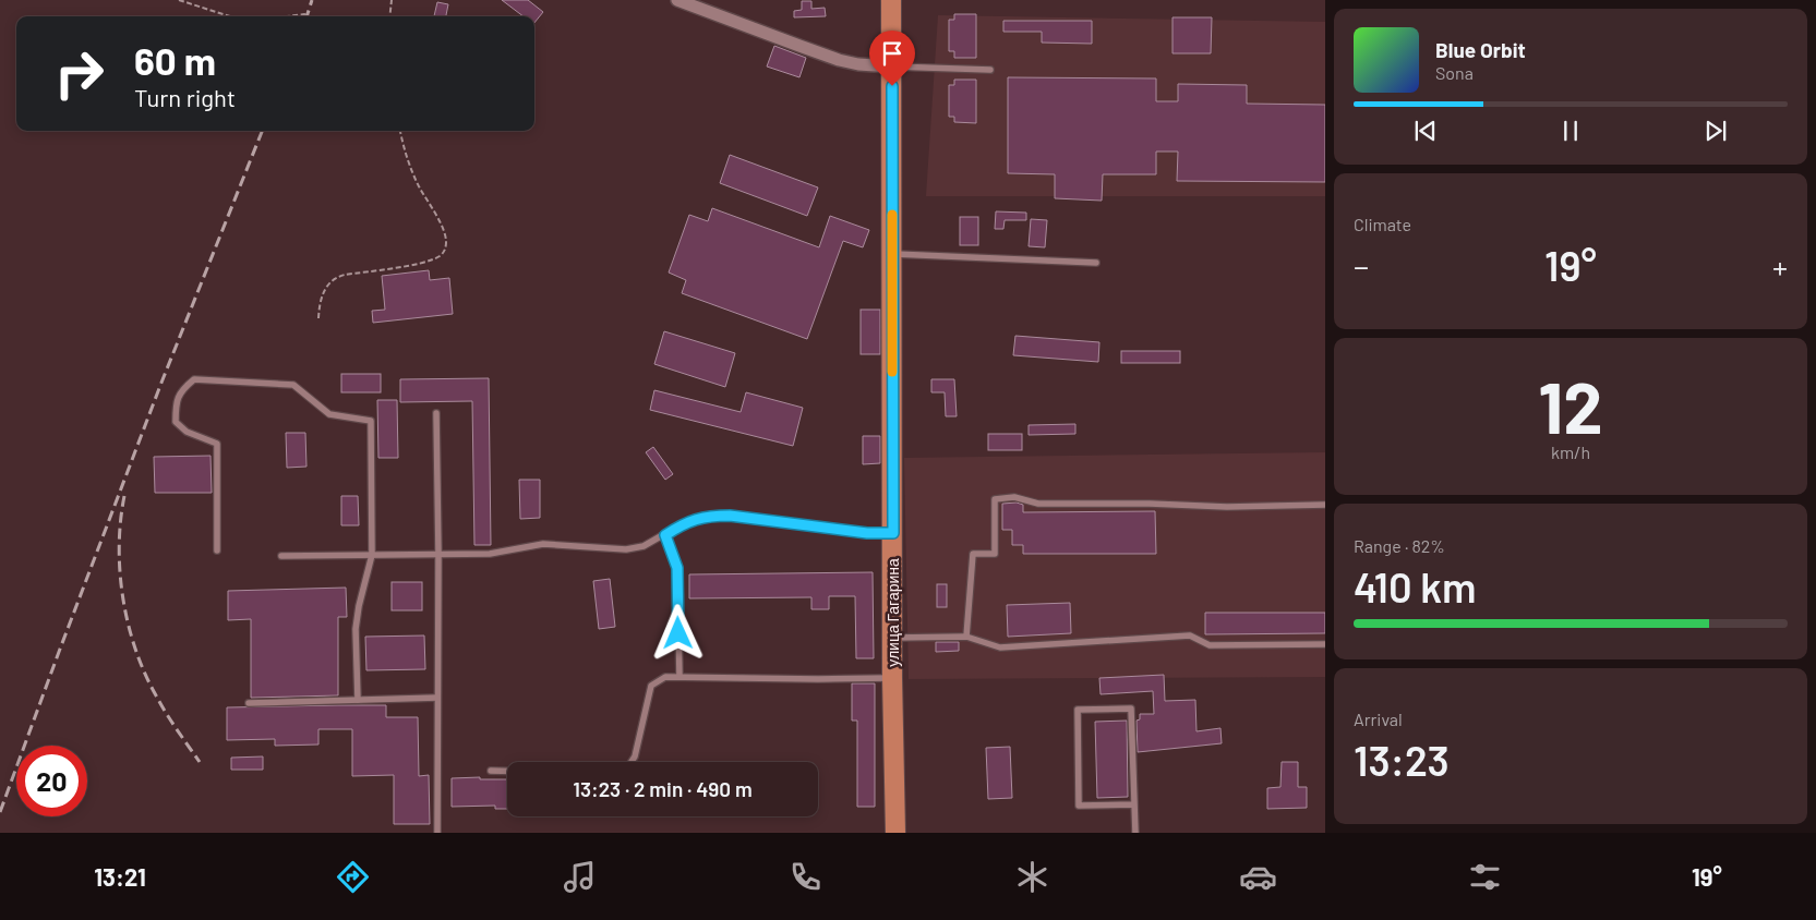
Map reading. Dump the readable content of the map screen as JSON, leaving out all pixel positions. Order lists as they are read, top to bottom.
{
  "streets": {
    "main road": ["улица Гагарина"]
  },
  "page": {
    "turn": ["60 m", "Turn right"],
    "song": ["Blue Orbit", "Sona"],
    "tile": [
      "Climate",
      ["12", "km/h"],
      ["Range · 82%", "410 km"],
      ["Arrival", "13:23"]
    ],
    "heat": ["−", "19°", "+"],
    "limit": "20",
    "trip": "13:23 · 2 min · 490 m",
    "tabs": ["13:21", "19°"]
  }
}
